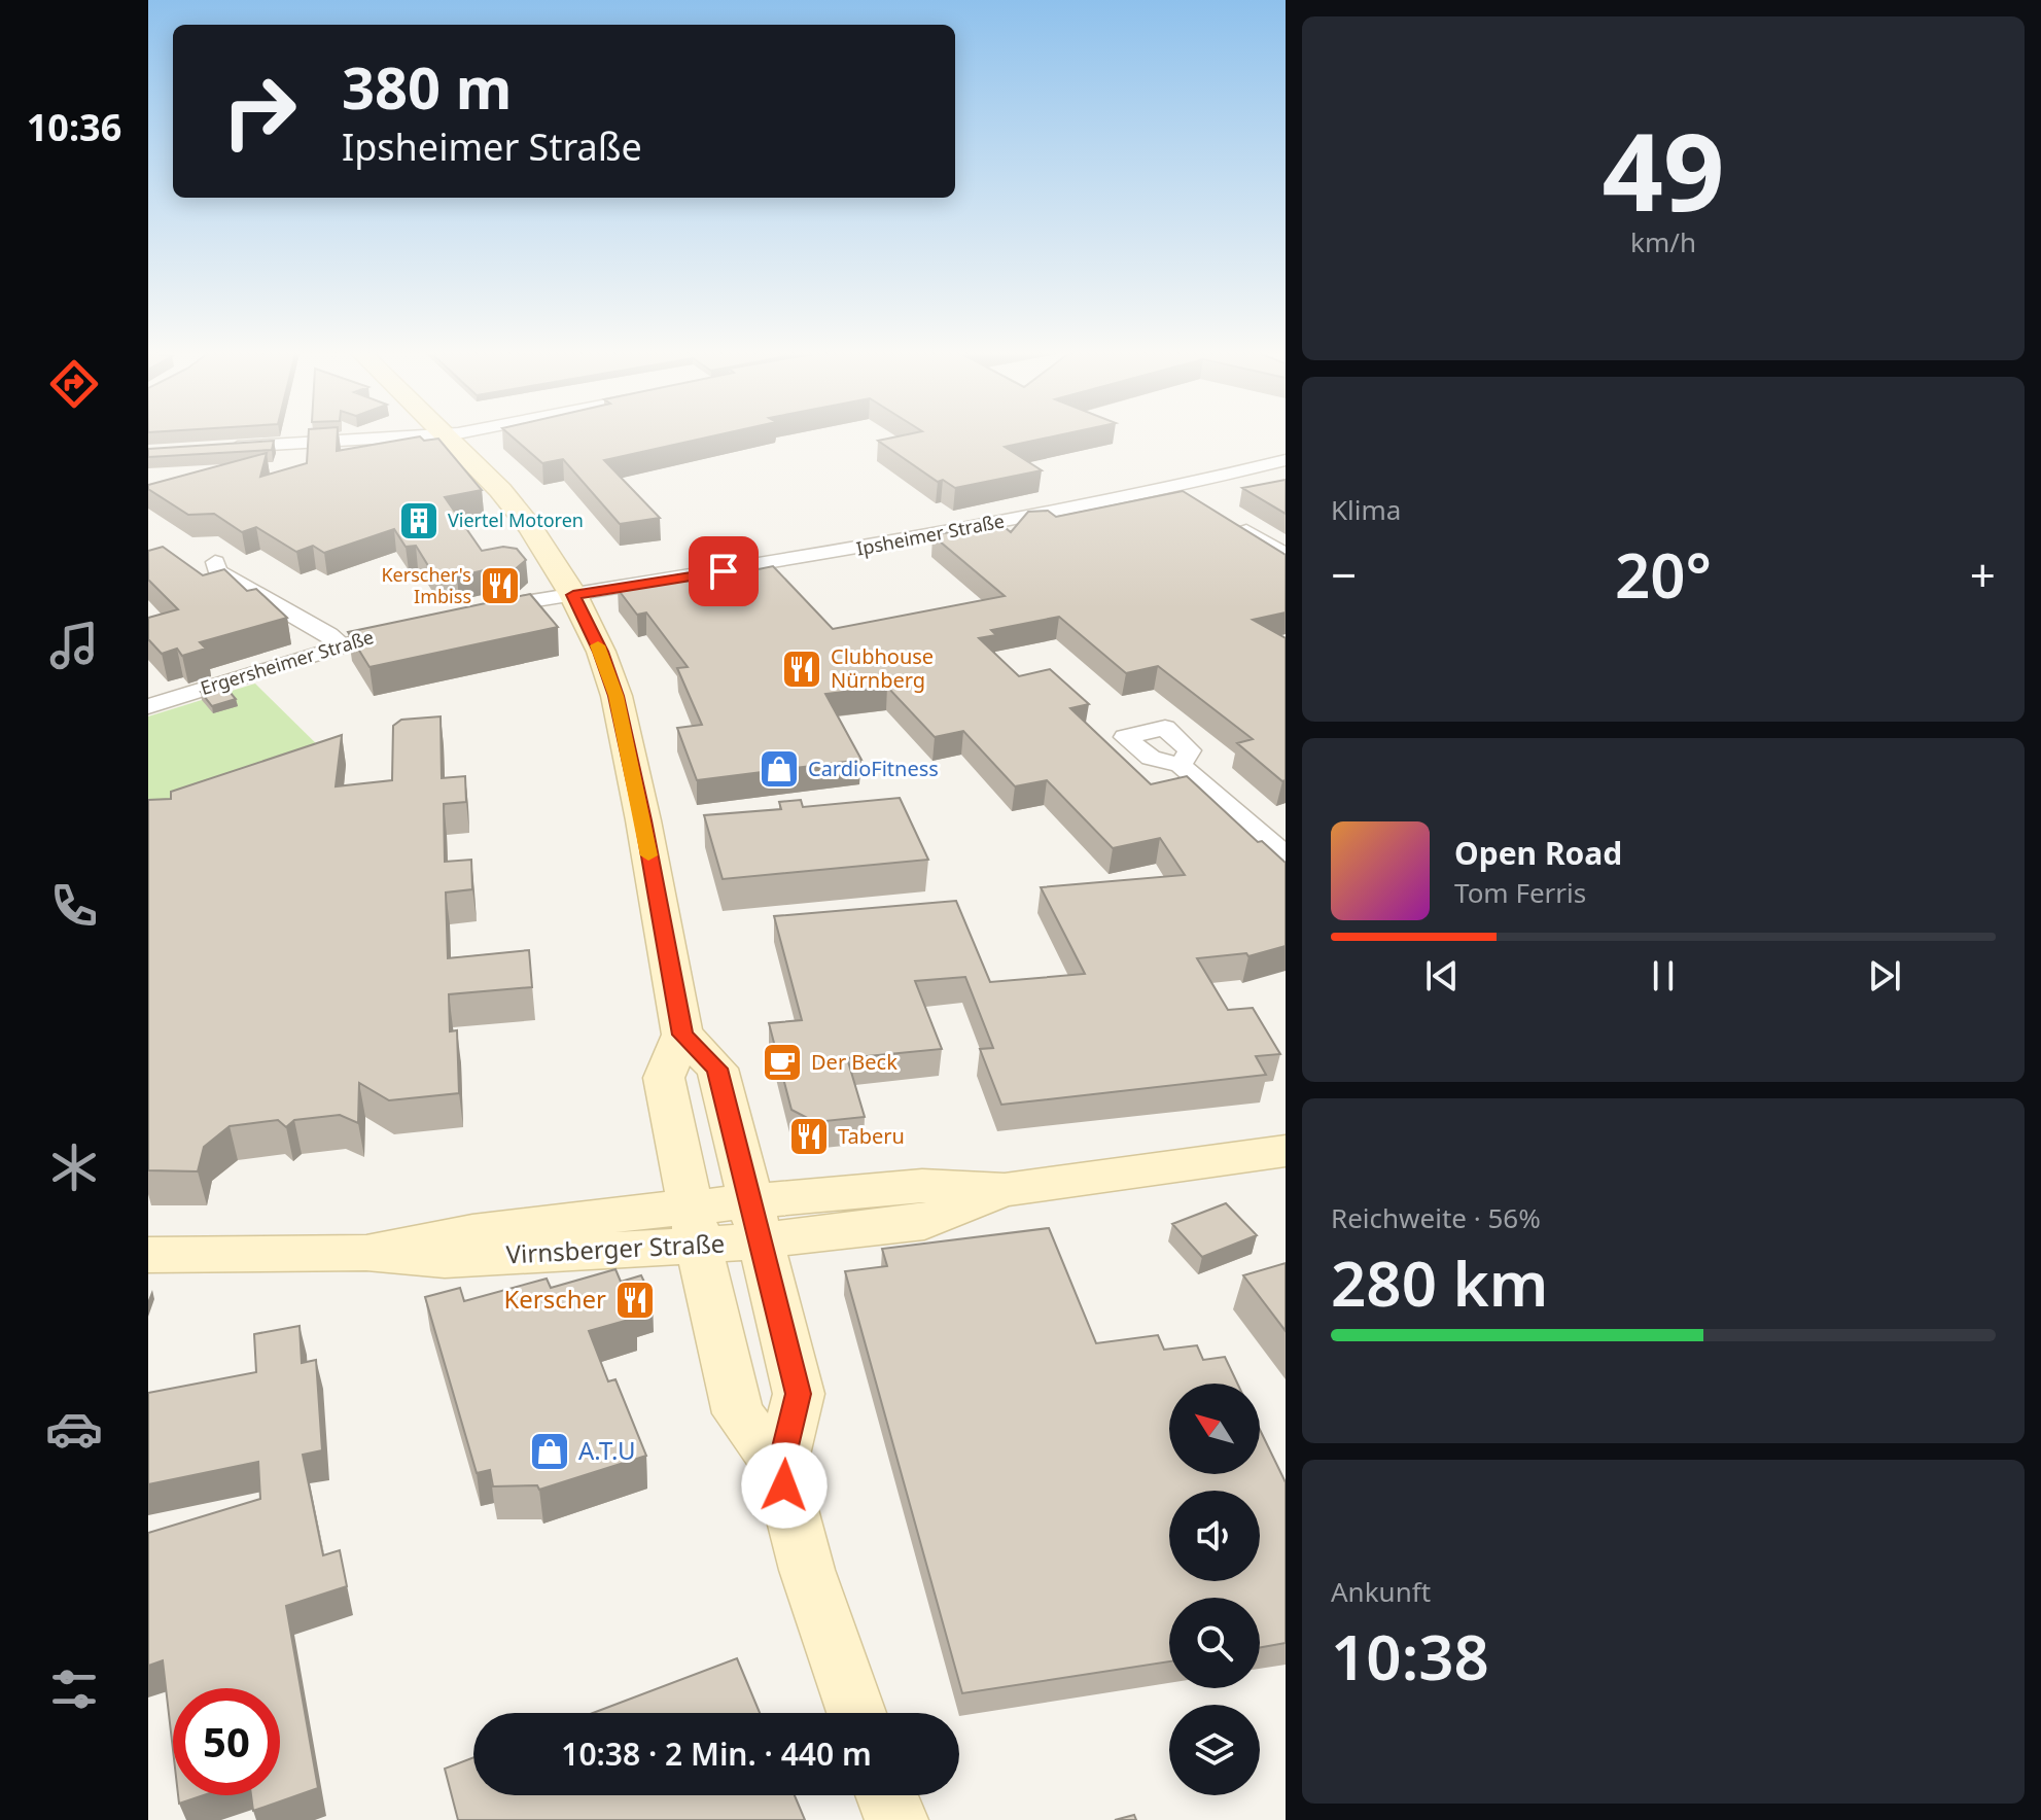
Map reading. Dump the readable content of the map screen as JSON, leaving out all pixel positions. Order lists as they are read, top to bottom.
{
  "streets": {
    "main road": ["Virnsberger Straße"],
    "street": ["Ipsheimer Straße", "Ergersheimer Straße"]
  },
  "places": {
    "building": ["Viertel Motoren"],
    "restaurant": [
      "Kerscher's Imbiss",
      "Clubhouse Nürnberg",
      "Taberu",
      "Kerscher"
    ],
    "shop": ["CardioFitness", "A.T.U"],
    "cafe": ["Der Beck"]
  },
  "north": "top left",
  "page": {
    "tabs": "10:36",
    "tile": [
      ["49", "km/h"],
      "Klima",
      ["Reichweite · 56%", "280 km"],
      ["Ankunft", "10:38"]
    ],
    "turn": ["380 m", "Ipsheimer Straße"],
    "heat": ["−", "20°", "+"],
    "song": ["Open Road", "Tom Ferris"],
    "limit": "50",
    "trip": "10:38 · 2 Min. · 440 m"
  }
}
